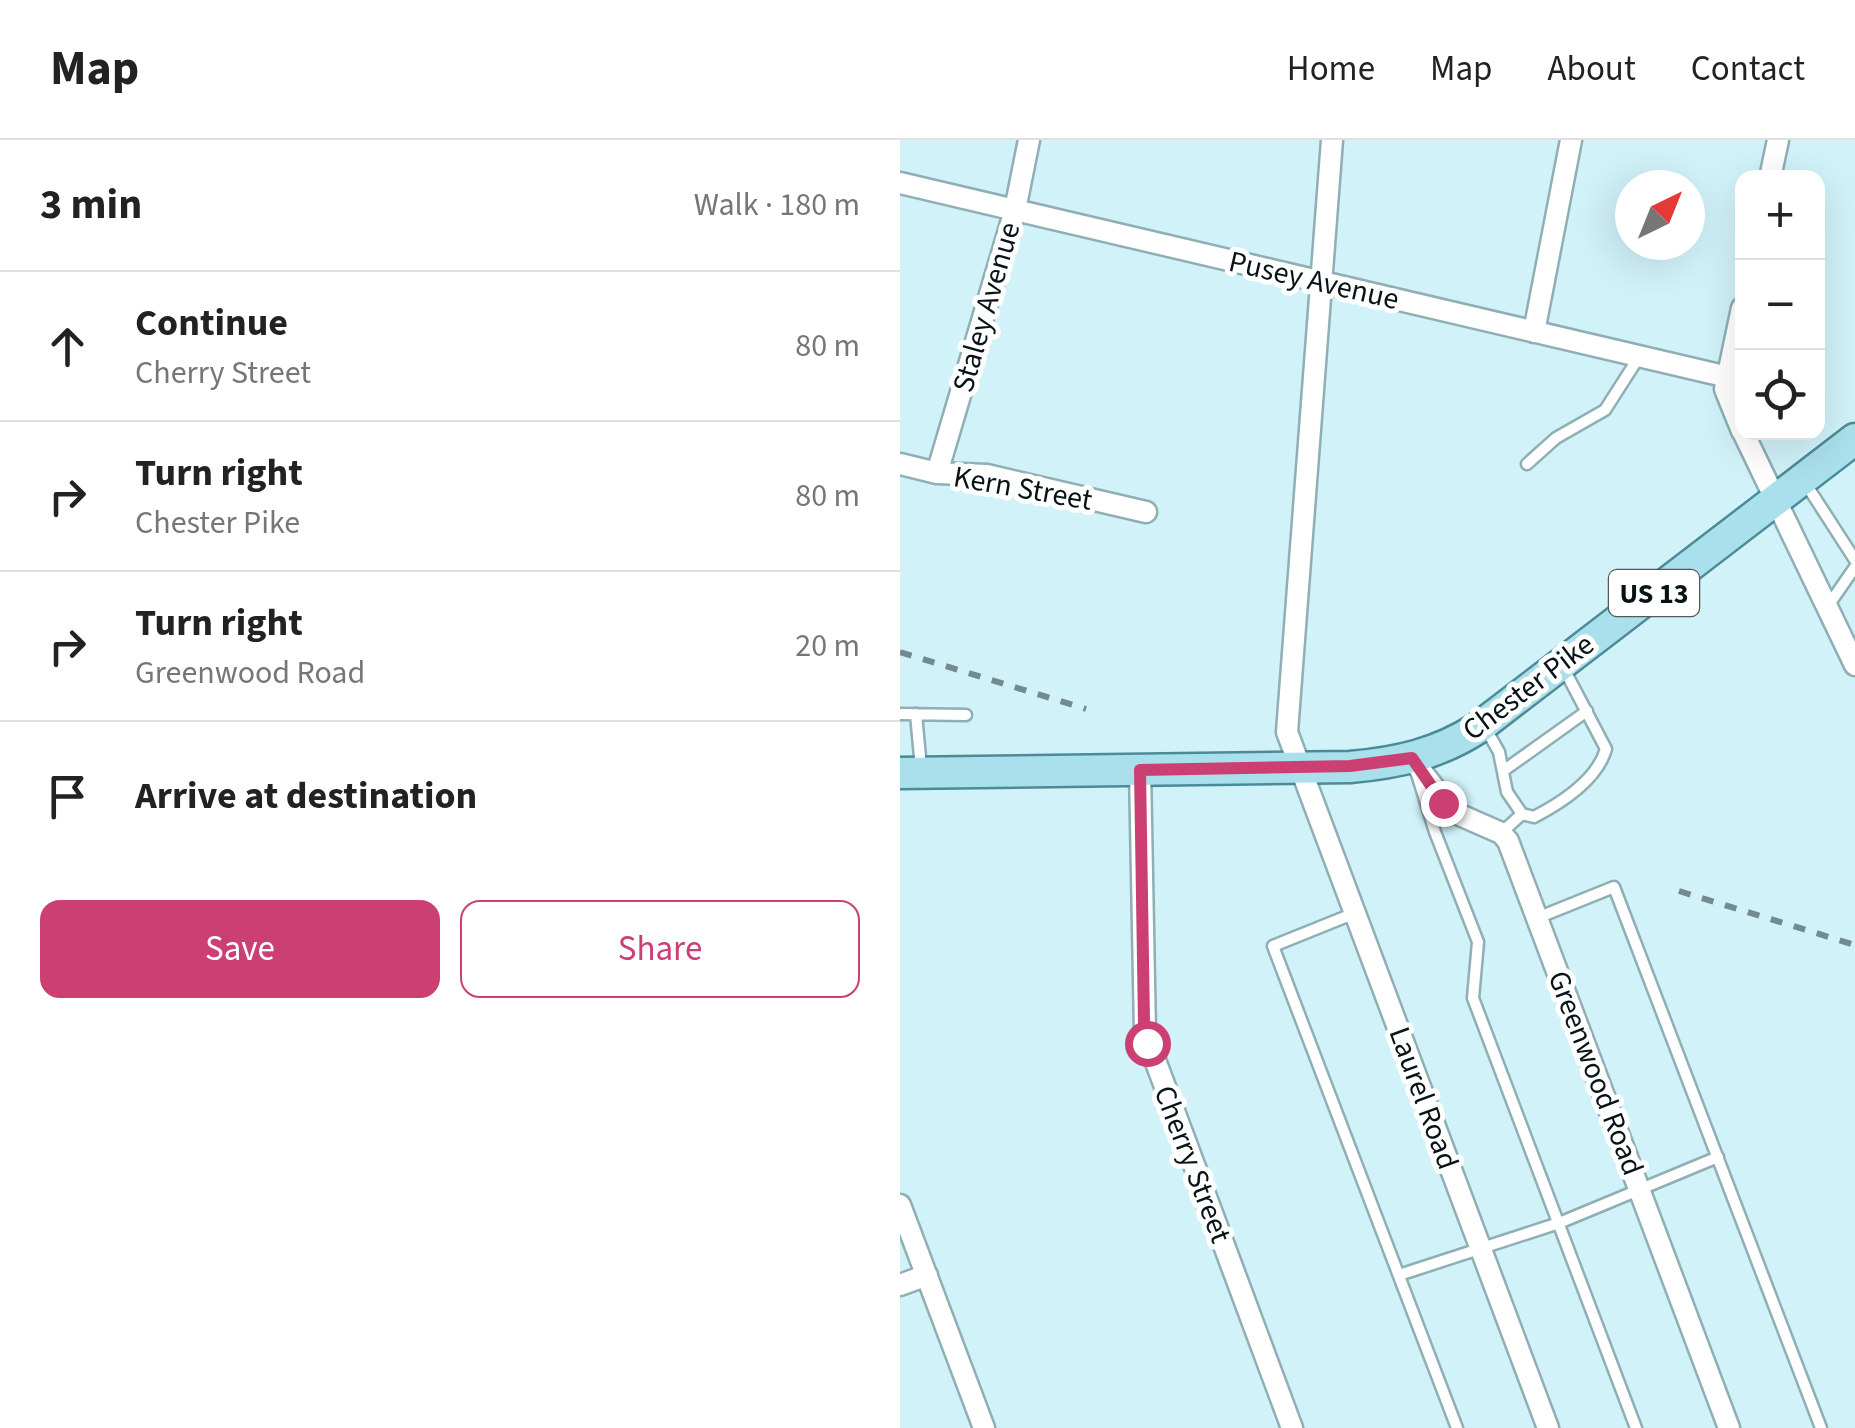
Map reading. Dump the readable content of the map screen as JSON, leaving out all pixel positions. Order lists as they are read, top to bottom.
{
  "streets": {
    "main road": ["US 13", "Chester Pike"],
    "street": [
      "Pusey Avenue",
      "Staley Avenue",
      "Kern Street",
      "Greenwood Road",
      "Laurel Road",
      "Cherry Street"
    ]
  },
  "crossings": [
    ["Pusey Avenue", "Staley Avenue"],
    ["Staley Avenue", "Kern Street"],
    ["Chester Pike", "Laurel Road"],
    ["Chester Pike", "Cherry Street"]
  ],
  "north": "top right",
  "page": {
    "header": "Map",
    "nav": [
      "Home",
      "Map",
      "About",
      "Contact"
    ],
    "heading": ["3 min", "Walk · 180 m"],
    "map_buttons": ["+", "−"],
    "list": [
      ["Continue", "Cherry Street", "80 m"],
      ["Turn right", "Chester Pike", "80 m"],
      ["Turn right", "Greenwood Road", "20 m"],
      "Arrive at destination"
    ],
    "buttons": ["Save", "Share"]
  }
}
